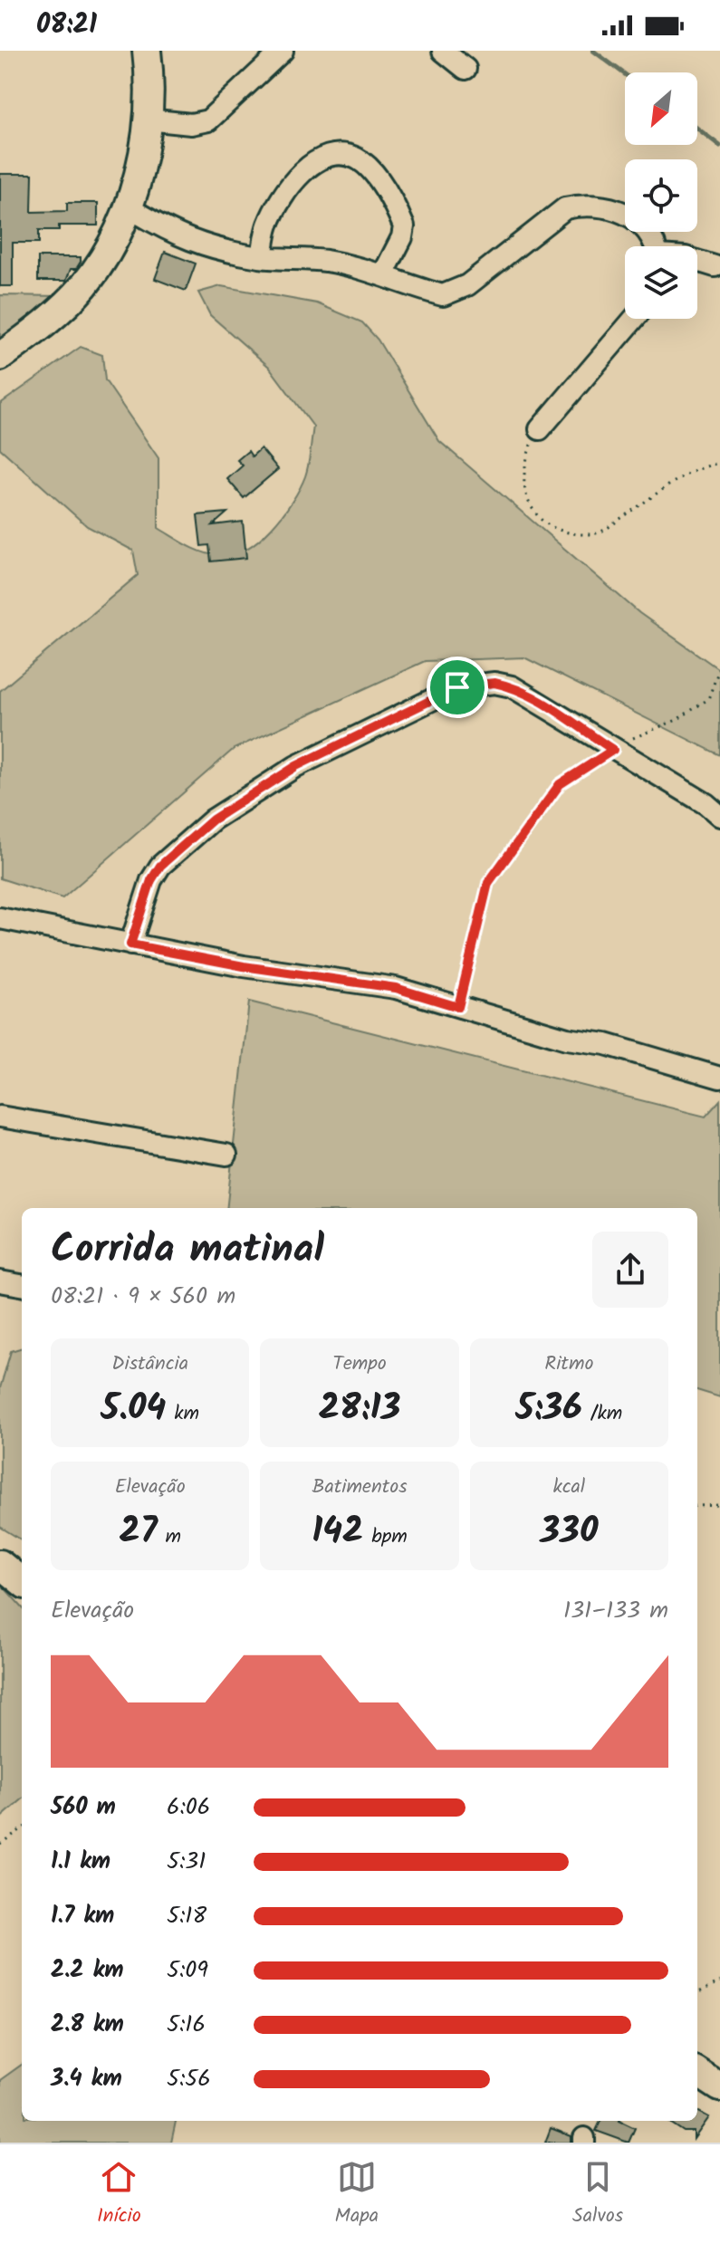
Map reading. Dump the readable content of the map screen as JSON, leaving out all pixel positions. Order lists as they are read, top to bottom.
{
  "north": "bottom left",
  "page": {
    "status": "08:21",
    "heading": ["Corrida matinal", "08:21 · 9 × 560 m"],
    "stats": [
      ["Distância", "5.04 km"],
      ["Tempo", "28:13"],
      ["Ritmo", "5:36 /km"],
      ["Elevação", "27 m"],
      ["Batimentos", "142 bpm"],
      ["kcal", "330"]
    ],
    "chart": ["Elevação", "131–133 m"],
    "list": [
      {
        "name": "560 m",
        "note": "6:06"
      },
      {
        "name": "1.1 km",
        "note": "5:31"
      },
      {
        "name": "1.7 km",
        "note": "5:18"
      },
      {
        "name": "2.2 km",
        "note": "5:09"
      },
      {
        "name": "2.8 km",
        "note": "5:16"
      },
      {
        "name": "3.4 km",
        "note": "5:56"
      }
    ],
    "tabs": ["Início", "Mapa", "Salvos"]
  }
}
